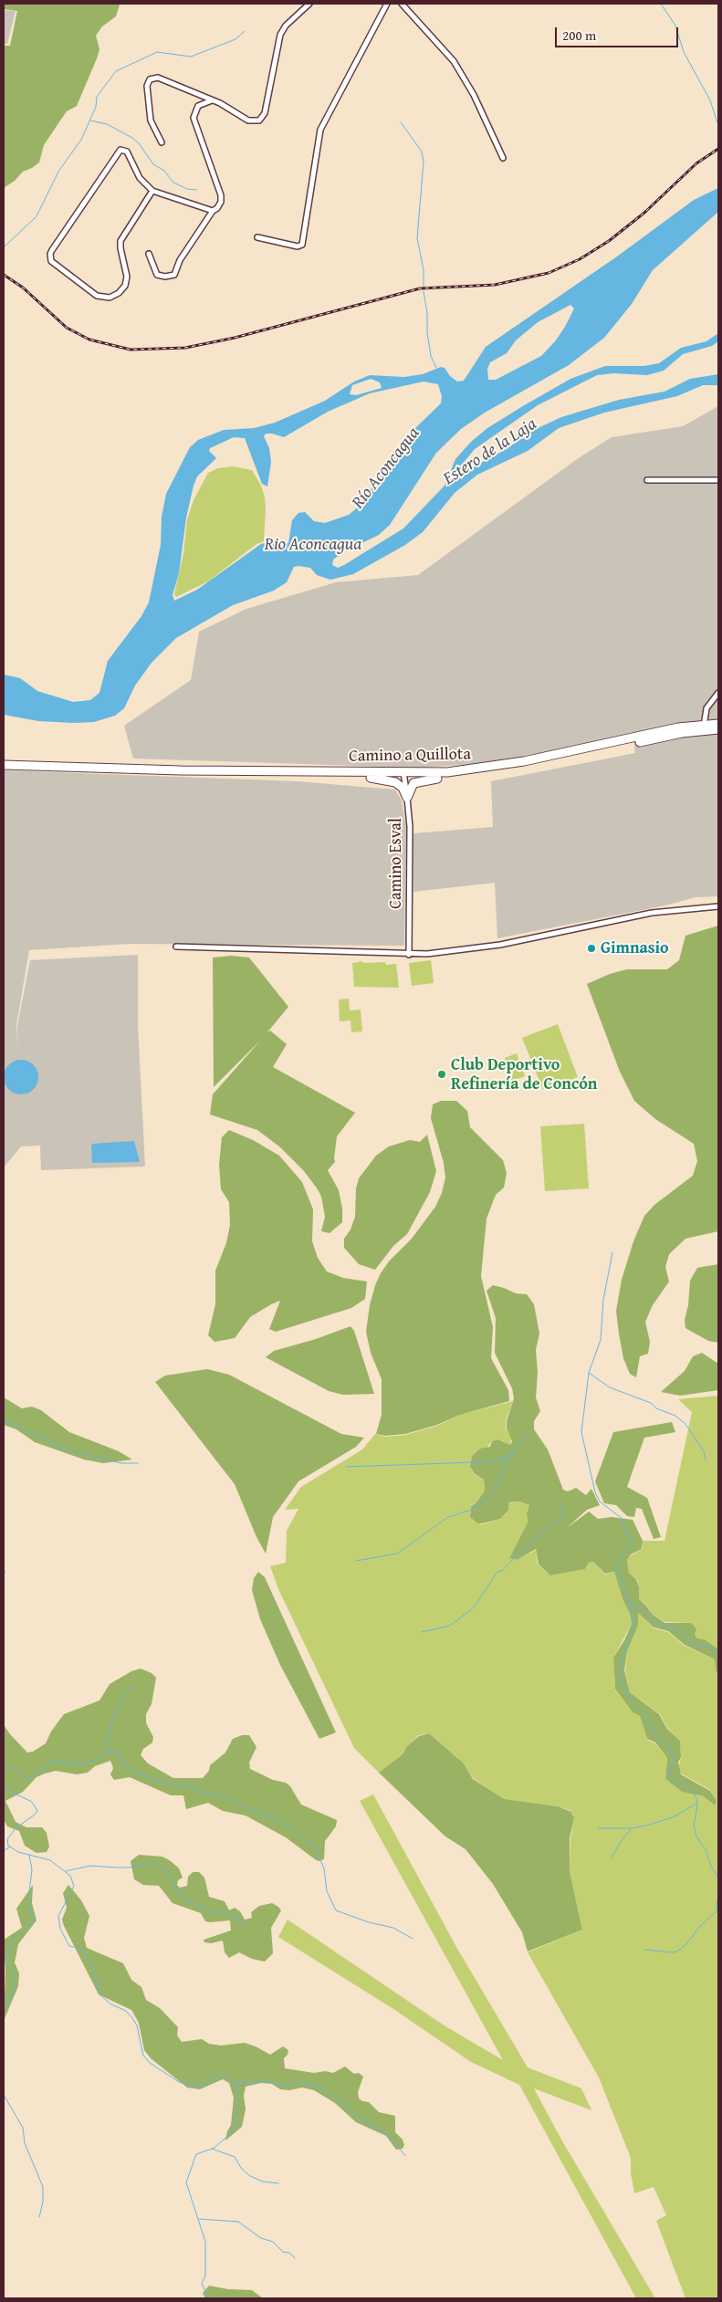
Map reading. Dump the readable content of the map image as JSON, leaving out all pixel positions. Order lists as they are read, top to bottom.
{
  "streets": {
    "main road": ["Camino a Quillota"],
    "street": ["Camino Esval"]
  },
  "crossings": [
    ["Camino a Quillota", "Camino Esval"]
  ],
  "water": ["Estero de la Laja", "Río Aconcagua", "Rio Aconcagua"],
  "places": ["Gimnasio", "Club Deportivo Refinería de Concón"],
  "scale_bar": "200 m"
}
